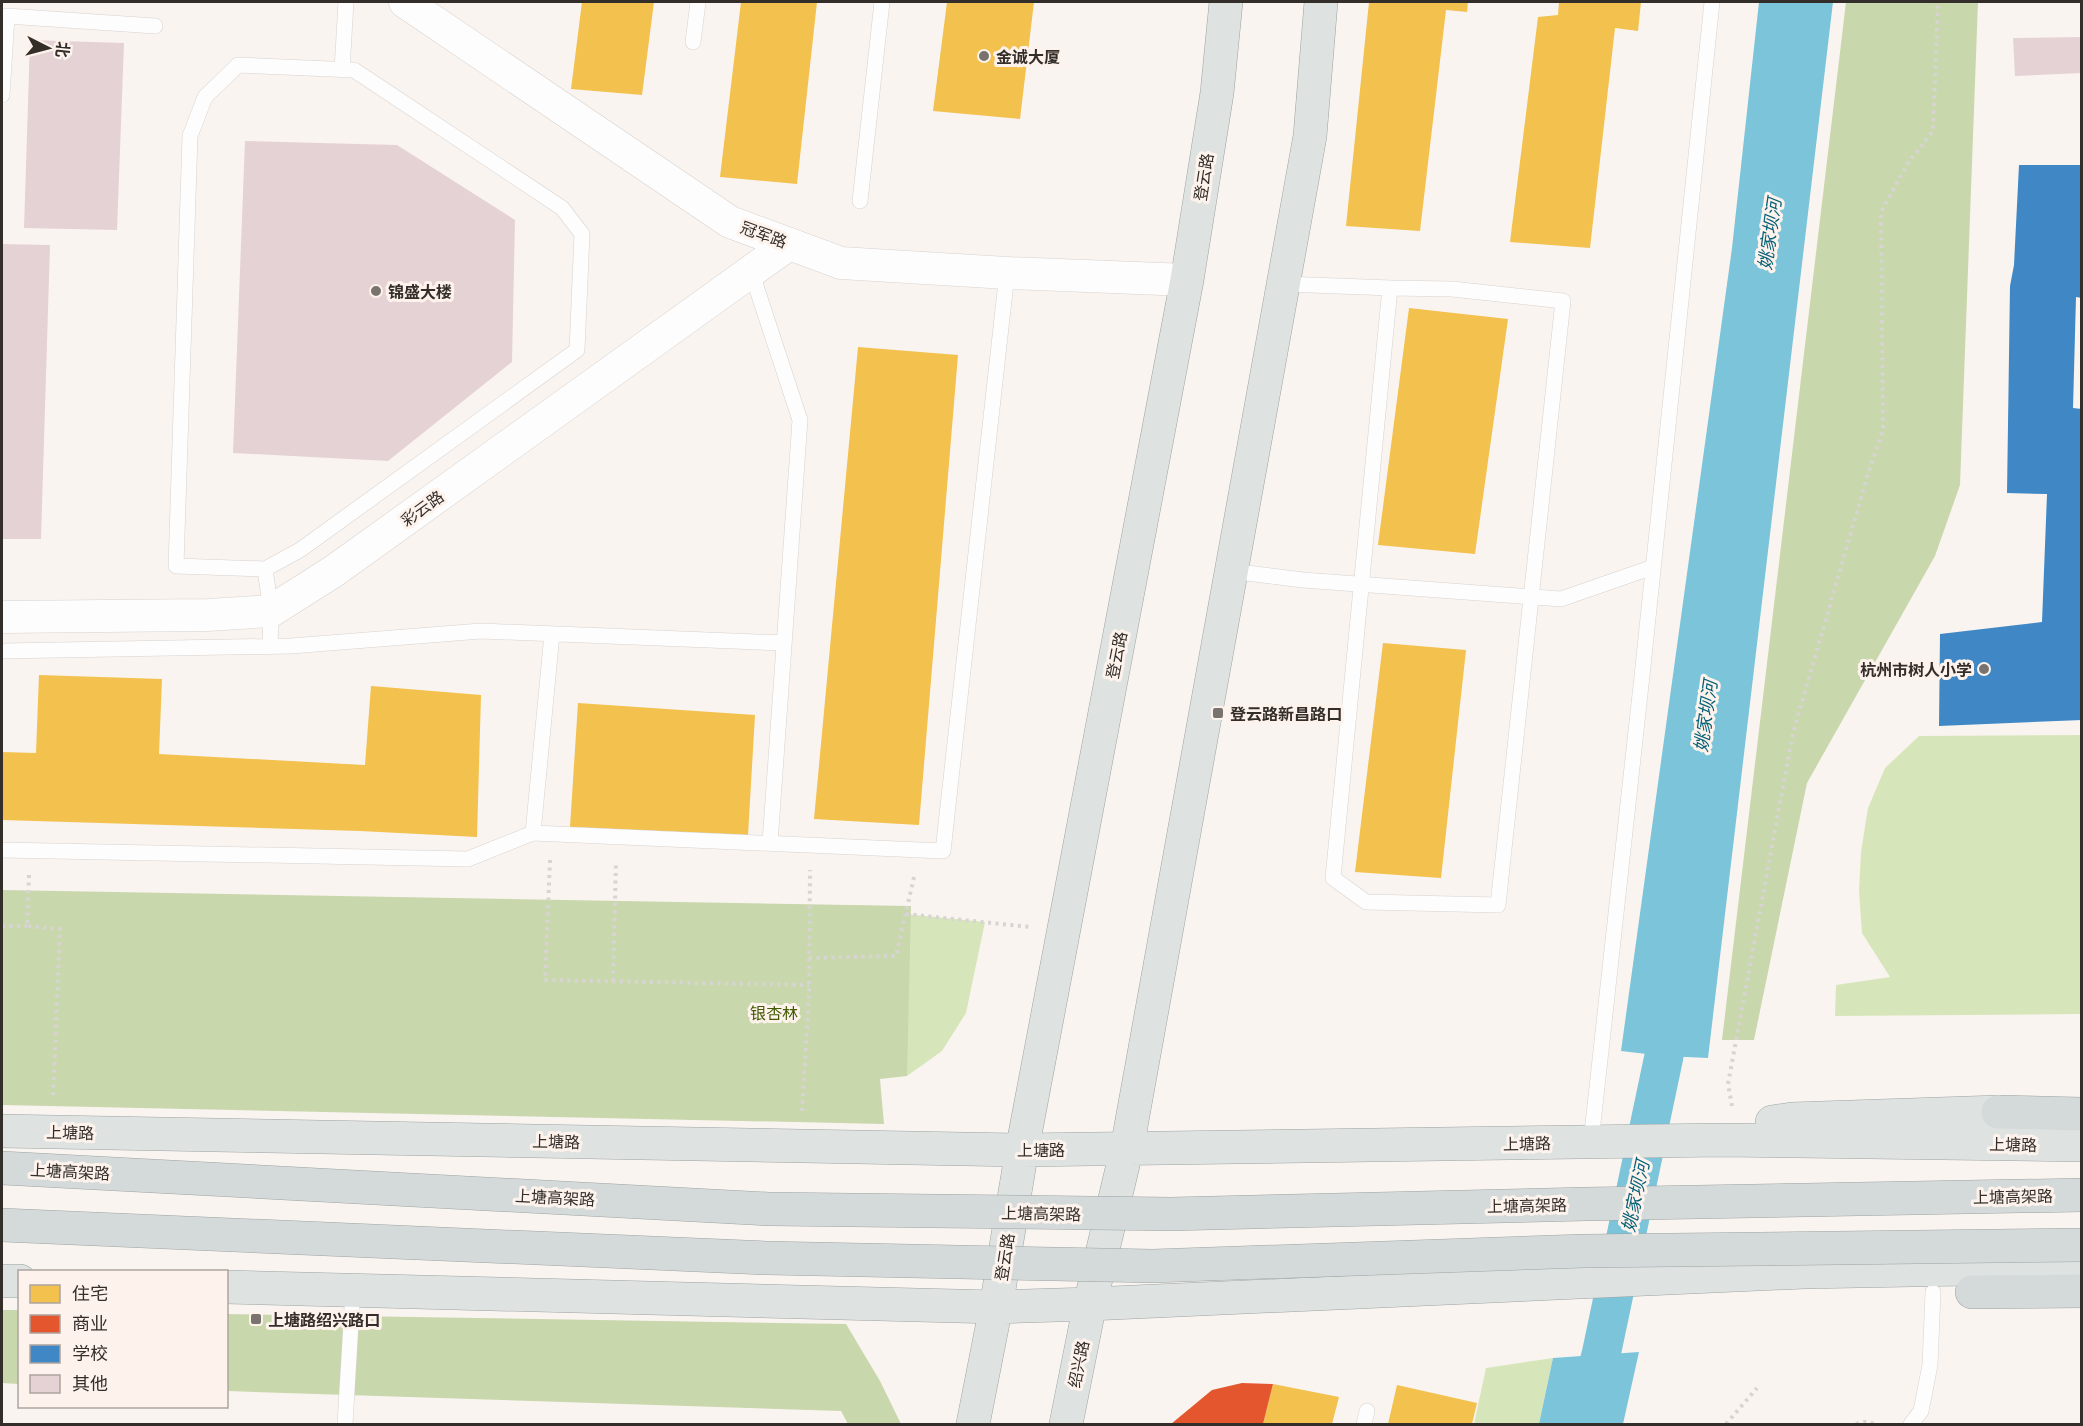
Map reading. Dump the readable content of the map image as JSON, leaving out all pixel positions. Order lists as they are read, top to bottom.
{
  "streets": {
    "highway": ["上塘高架路"],
    "main road": ["登云路", "上塘路", "绍兴路"],
    "street": ["冠军路", "彩云路"]
  },
  "crossings": [
    ["登云路", "冠军路"],
    ["登云路", "上塘路"],
    ["冠军路", "彩云路"]
  ],
  "water": ["姚家坝河"],
  "parks": ["银杏林"],
  "places": {
    "other": ["金诚大厦", "锦盛大楼", "杭州市树人小学"],
    "transit": ["登云路新昌路口", "上塘路绍兴路口"]
  },
  "legend": [
    "住宅",
    "商业",
    "学校",
    "其他"
  ],
  "north": "right"
}
